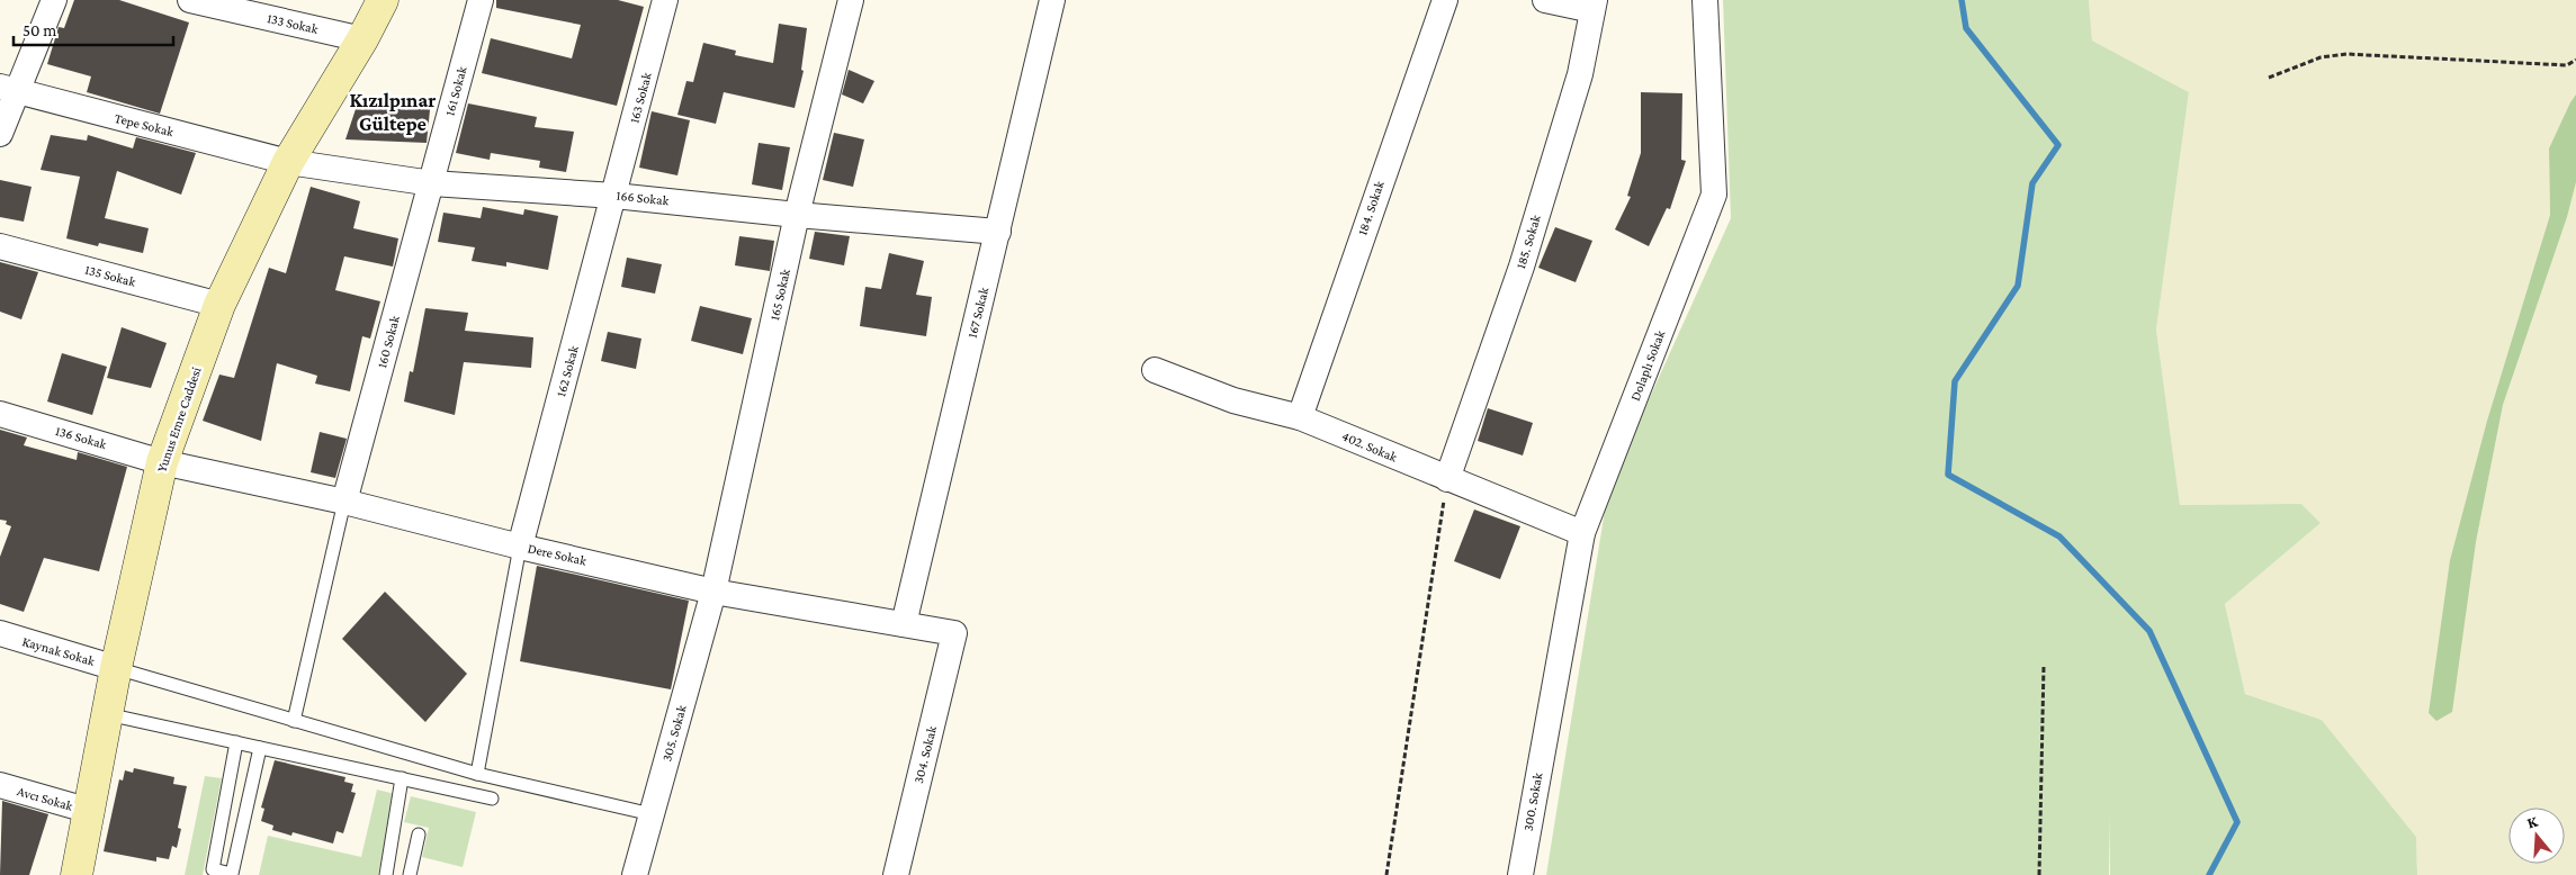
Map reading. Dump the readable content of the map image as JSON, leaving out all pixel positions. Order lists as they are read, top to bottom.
{
  "streets": {
    "street": [
      "133 Sokak",
      "161 Sokak",
      "163 Sokak",
      "Tepe Sokak",
      "166 Sokak",
      "184. Sokak",
      "185. Sokak",
      "135 Sokak",
      "165 Sokak",
      "167 Sokak",
      "160 Sokak",
      "Dolaplı Sokak",
      "162 Sokak",
      "Yunus Emre Caddesi",
      "136 Sokak",
      "402. Sokak",
      "Dere Sokak",
      "Kaynak Sokak",
      "305. Sokak",
      "304. Sokak",
      "Avcı Sokak",
      "300. Sokak"
    ]
  },
  "crossings": [
    ["133 Sokak", "Yunus Emre Caddesi"],
    ["161 Sokak", "166 Sokak"],
    ["161 Sokak", "160 Sokak"],
    ["163 Sokak", "166 Sokak"],
    ["163 Sokak", "162 Sokak"],
    ["Tepe Sokak", "166 Sokak"],
    ["Tepe Sokak", "Yunus Emre Caddesi"],
    ["166 Sokak", "165 Sokak"],
    ["166 Sokak", "167 Sokak"],
    ["166 Sokak", "160 Sokak"],
    ["166 Sokak", "162 Sokak"],
    ["166 Sokak", "Yunus Emre Caddesi"],
    ["184. Sokak", "402. Sokak"],
    ["185. Sokak", "402. Sokak"],
    ["135 Sokak", "Yunus Emre Caddesi"],
    ["165 Sokak", "Dere Sokak"],
    ["165 Sokak", "305. Sokak"],
    ["167 Sokak", "Dere Sokak"],
    ["160 Sokak", "Dere Sokak"],
    ["Dolaplı Sokak", "402. Sokak"],
    ["Dolaplı Sokak", "300. Sokak"],
    ["162 Sokak", "Dere Sokak"],
    ["Yunus Emre Caddesi", "136 Sokak"],
    ["Yunus Emre Caddesi", "Dere Sokak"],
    ["Yunus Emre Caddesi", "Kaynak Sokak"],
    ["Yunus Emre Caddesi", "Avcı Sokak"],
    ["136 Sokak", "Dere Sokak"],
    ["Dere Sokak", "305. Sokak"],
    ["Dere Sokak", "304. Sokak"]
  ],
  "districts": ["Kızılpınar Gültepe"],
  "scale_bar": "50 m",
  "north": "top"
}
